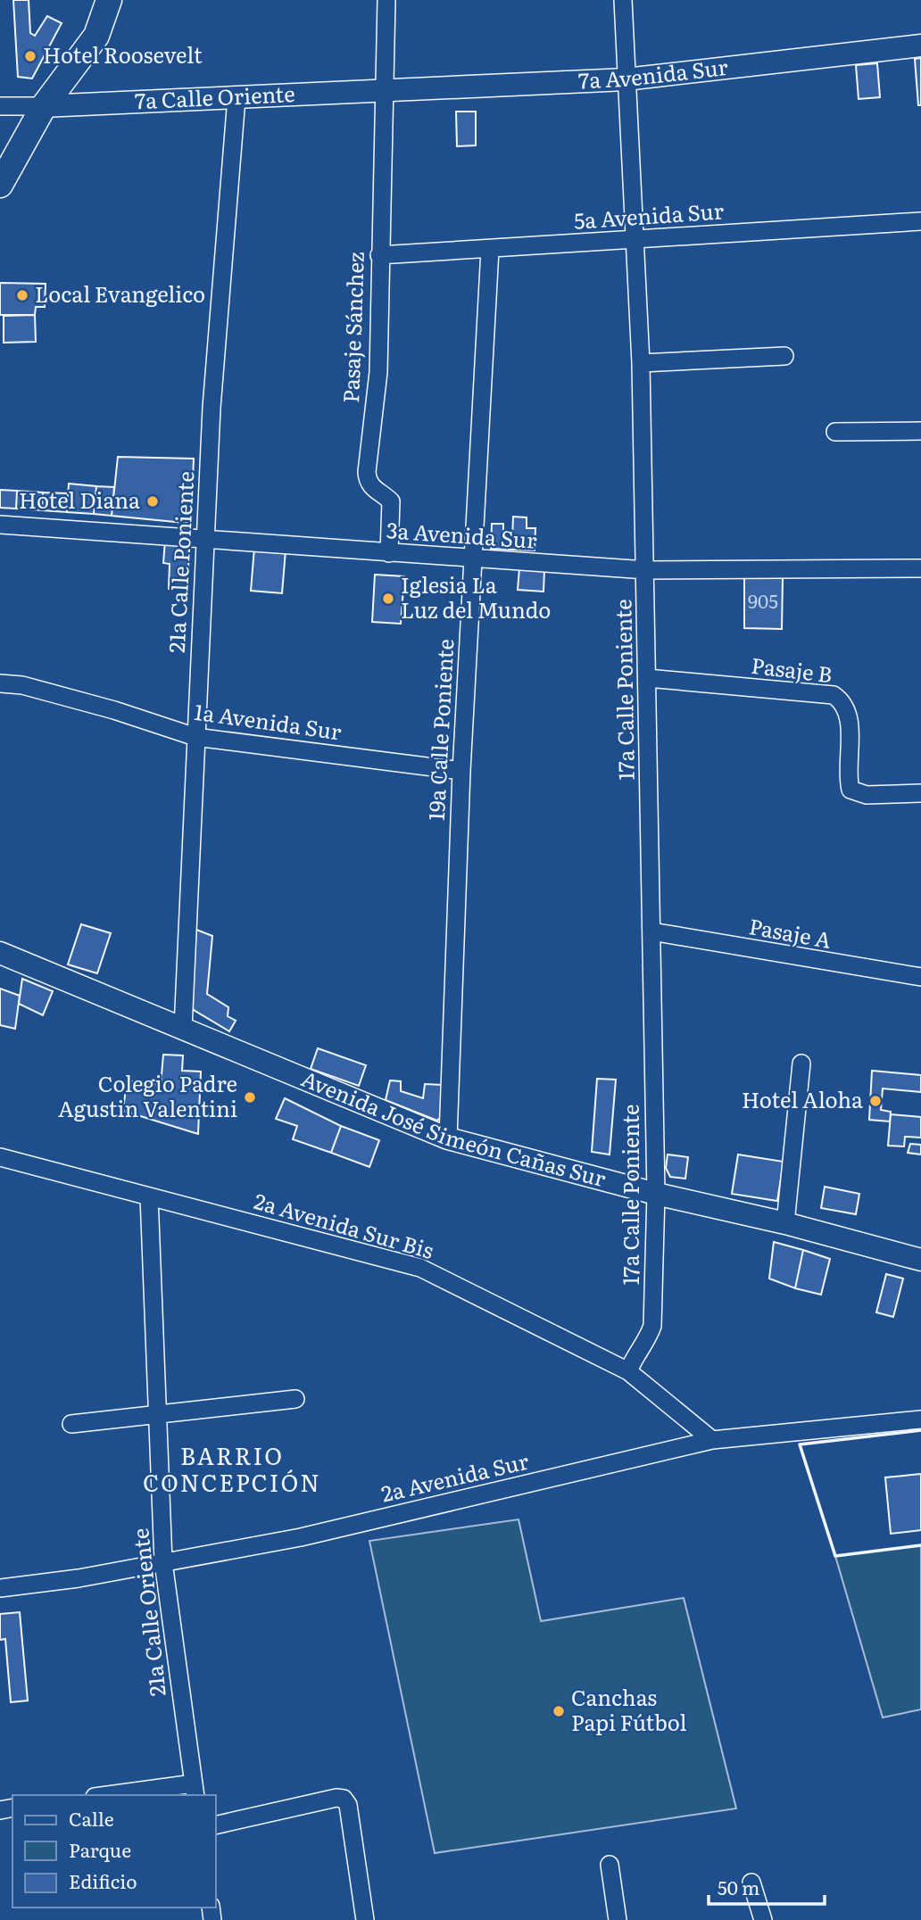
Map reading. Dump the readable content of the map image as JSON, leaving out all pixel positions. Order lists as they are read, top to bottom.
{
  "streets": {
    "main road": ["7a Avenida Sur", "7a Calle Oriente", "Avenida José Simeón Cañas Sur"],
    "street": [
      "5a Avenida Sur",
      "Pasaje Sánchez",
      "3a Avenida Sur",
      "21a Calle Poniente",
      "Pasaje B",
      "17a Calle Poniente",
      "1a Avenida Sur",
      "19a Calle Poniente",
      "Pasaje A",
      "2a Avenida Sur Bis",
      "2a Avenida Sur",
      "21a Calle Oriente"
    ]
  },
  "crossings": [
    ["7a Avenida Sur", "7a Calle Oriente"],
    ["7a Avenida Sur", "Pasaje Sánchez"],
    ["7a Avenida Sur", "17a Calle Poniente"],
    ["7a Calle Oriente", "Pasaje Sánchez"],
    ["7a Calle Oriente", "21a Calle Poniente"],
    ["5a Avenida Sur", "Pasaje Sánchez"],
    ["5a Avenida Sur", "17a Calle Poniente"],
    ["5a Avenida Sur", "19a Calle Poniente"],
    ["Pasaje Sánchez", "3a Avenida Sur"],
    ["3a Avenida Sur", "21a Calle Poniente"],
    ["3a Avenida Sur", "17a Calle Poniente"],
    ["3a Avenida Sur", "19a Calle Poniente"],
    ["21a Calle Poniente", "1a Avenida Sur"],
    ["21a Calle Poniente", "Avenida José Simeón Cañas Sur"],
    ["Pasaje B", "17a Calle Poniente"],
    ["17a Calle Poniente", "Pasaje A"],
    ["17a Calle Poniente", "Avenida José Simeón Cañas Sur"],
    ["17a Calle Poniente", "2a Avenida Sur Bis"],
    ["1a Avenida Sur", "19a Calle Poniente"],
    ["19a Calle Poniente", "Avenida José Simeón Cañas Sur"],
    ["2a Avenida Sur Bis", "2a Avenida Sur"],
    ["2a Avenida Sur Bis", "21a Calle Oriente"],
    ["2a Avenida Sur", "21a Calle Oriente"]
  ],
  "districts": ["BARRIO CONCEPCIÓN"],
  "places": [
    "Hotel Roosevelt",
    "Local Evangelico",
    "Hotel Diana",
    "Iglesia La Luz del Mundo",
    "Colegio Padre Agustin Valentini",
    "Hotel Aloha",
    "Canchas Papi Fútbol"
  ],
  "house_numbers": ["905"],
  "legend": ["Calle", "Parque", "Edificio"],
  "scale_bar": "50 m"
}
